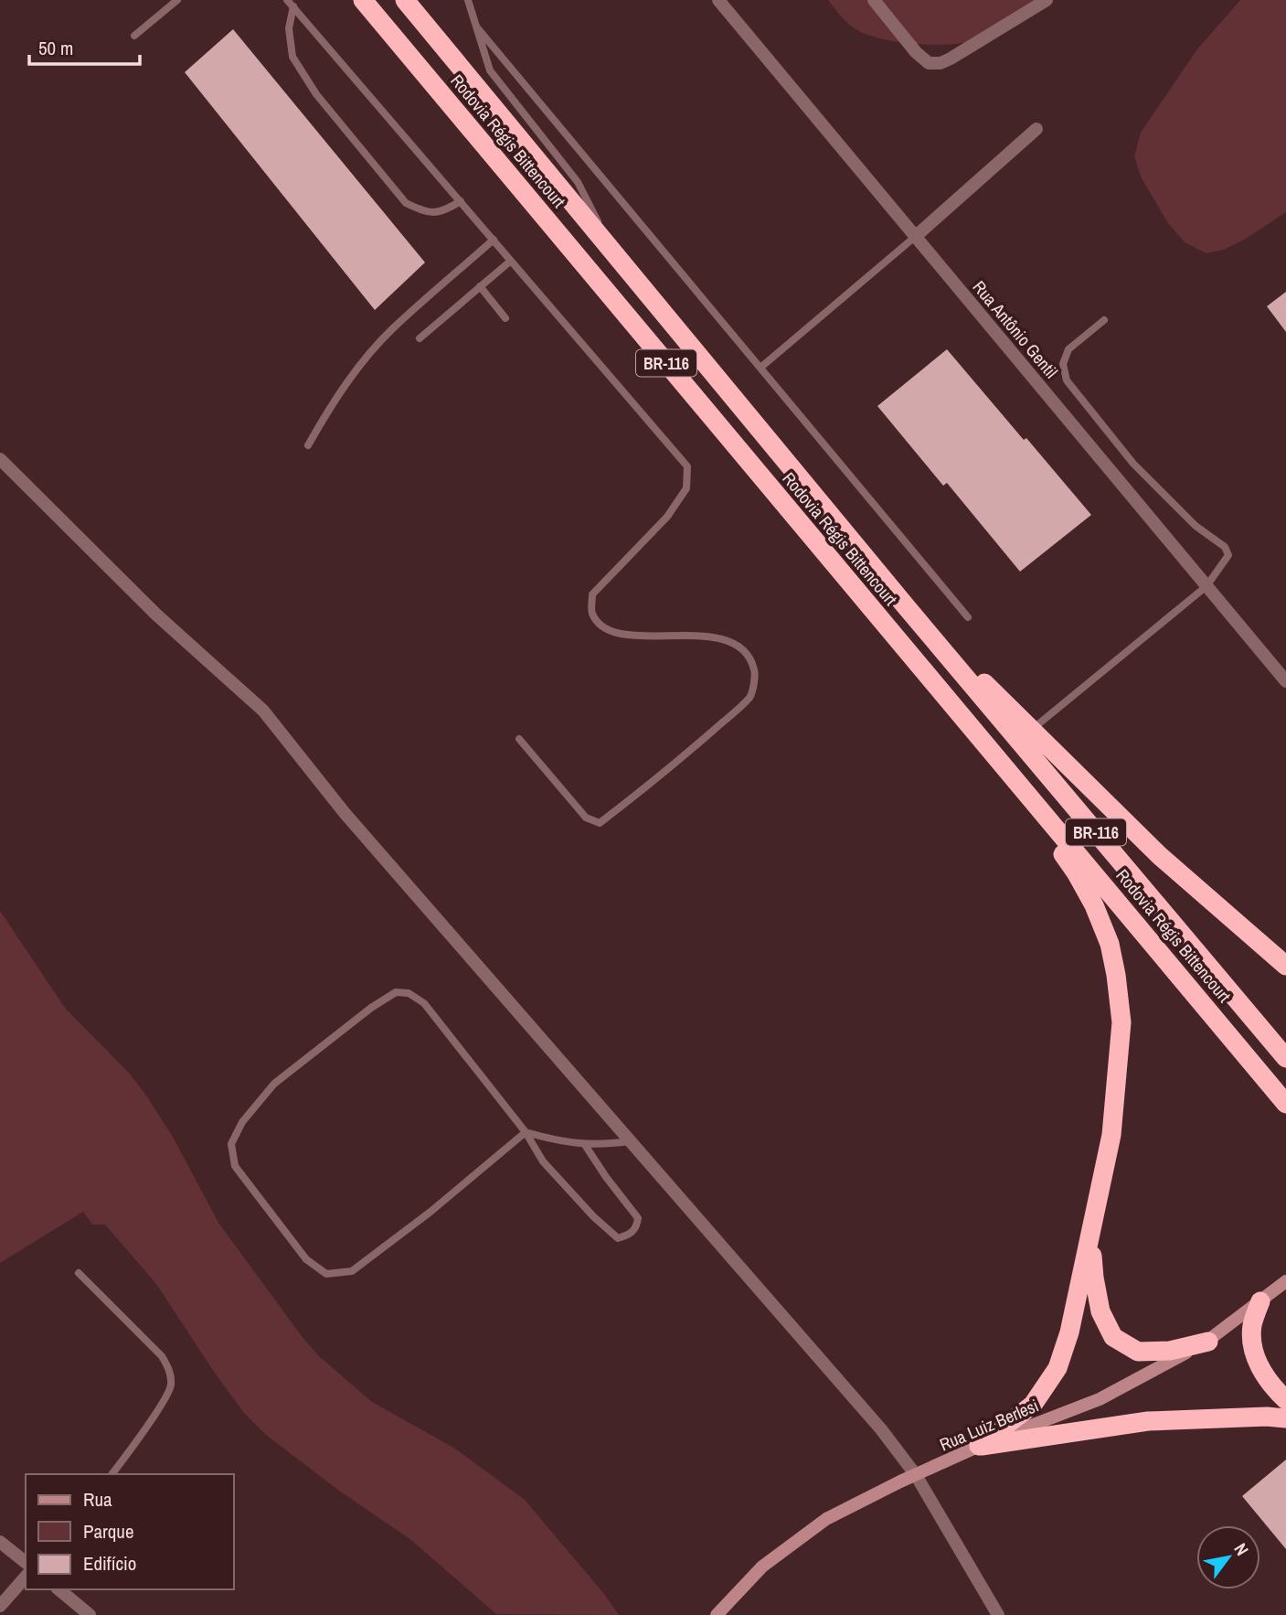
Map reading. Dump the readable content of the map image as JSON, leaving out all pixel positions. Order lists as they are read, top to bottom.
{
  "streets": {
    "highway": ["Rodovia Régis Bittencourt", "BR-116"],
    "street": ["Rua Antônio Gentil", "Rua Luiz Berlesi"]
  },
  "legend": ["Rua", "Parque", "Edifício"],
  "scale_bar": "50 m",
  "north": "top right"
}
